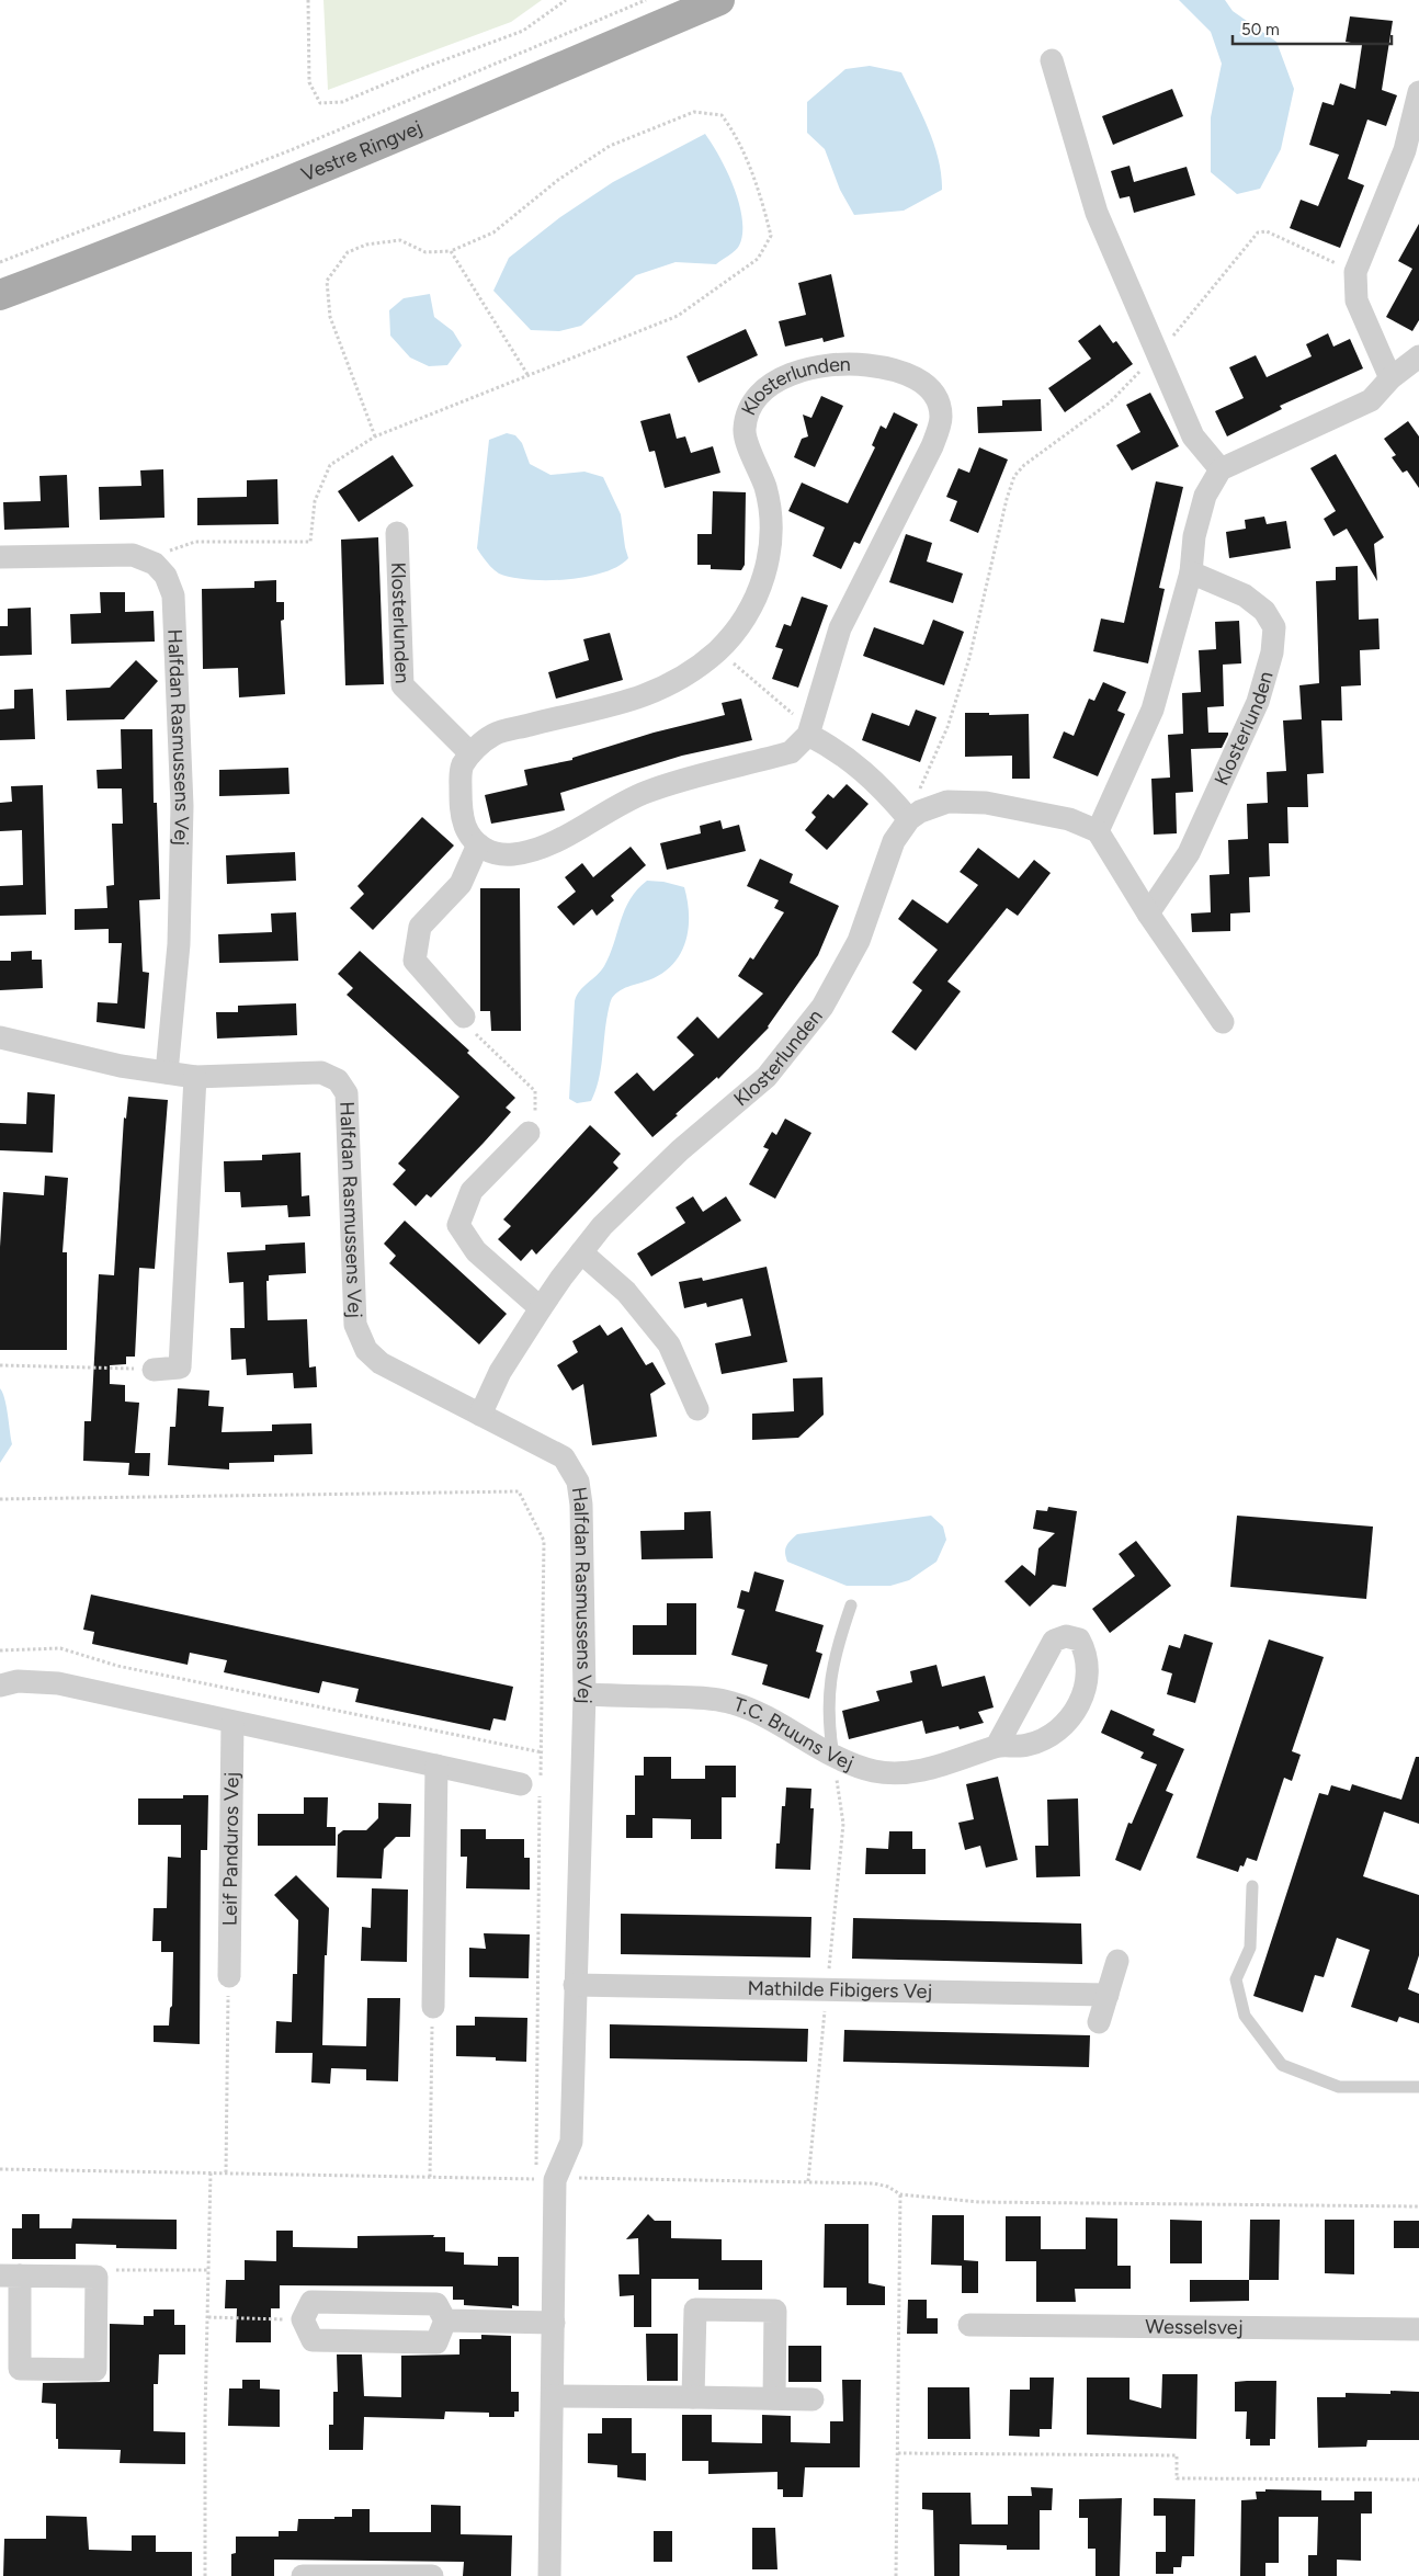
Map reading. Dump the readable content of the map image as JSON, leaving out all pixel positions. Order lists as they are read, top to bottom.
{
  "streets": {
    "main road": ["Vestre Ringvej"],
    "street": [
      "Klosterlunden",
      "Halfdan Rasmussens Vej",
      "T.C. Bruuns Vej",
      "Leif Panduros Vej",
      "Mathilde Fibigers Vej",
      "Wesselsvej"
    ]
  },
  "crossings": [
    ["Klosterlunden", "Halfdan Rasmussens Vej"],
    ["Halfdan Rasmussens Vej", "T.C. Bruuns Vej"],
    ["Halfdan Rasmussens Vej", "Mathilde Fibigers Vej"]
  ],
  "scale_bar": "50 m"
}
